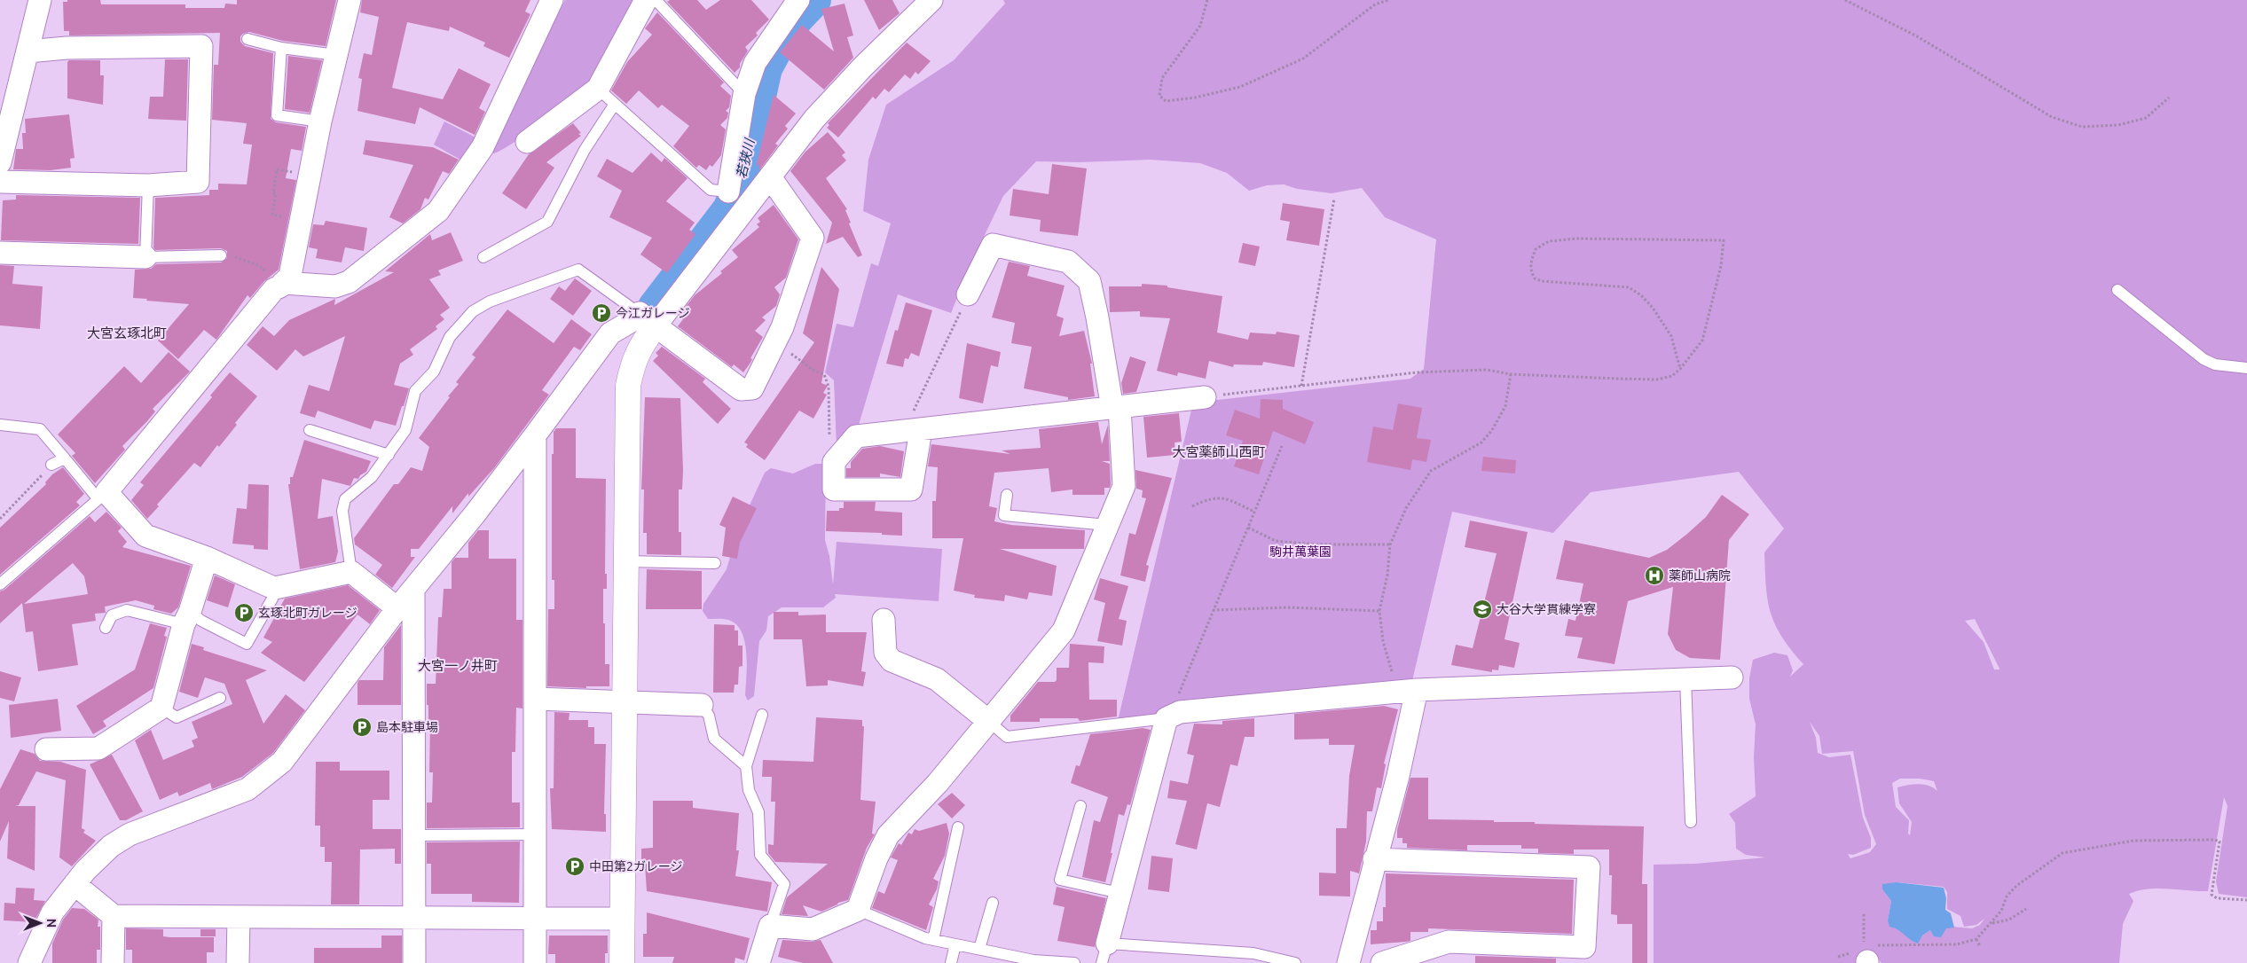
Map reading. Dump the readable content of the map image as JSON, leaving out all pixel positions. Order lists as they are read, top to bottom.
{
  "districts": ["大宮玄琢北町", "大宮薬師山西町", "大宮一ノ井町"],
  "water": ["若狭川"],
  "parks": ["駒井萬葉園"],
  "places": {
    "parking": [
      "今江ガレージ",
      "玄琢北町ガレージ",
      "島本駐車場",
      "中田第2ガレージ"
    ],
    "hospital": ["薬師山病院"],
    "school or university": ["大谷大学貫練学寮"]
  },
  "north": "right"
}
